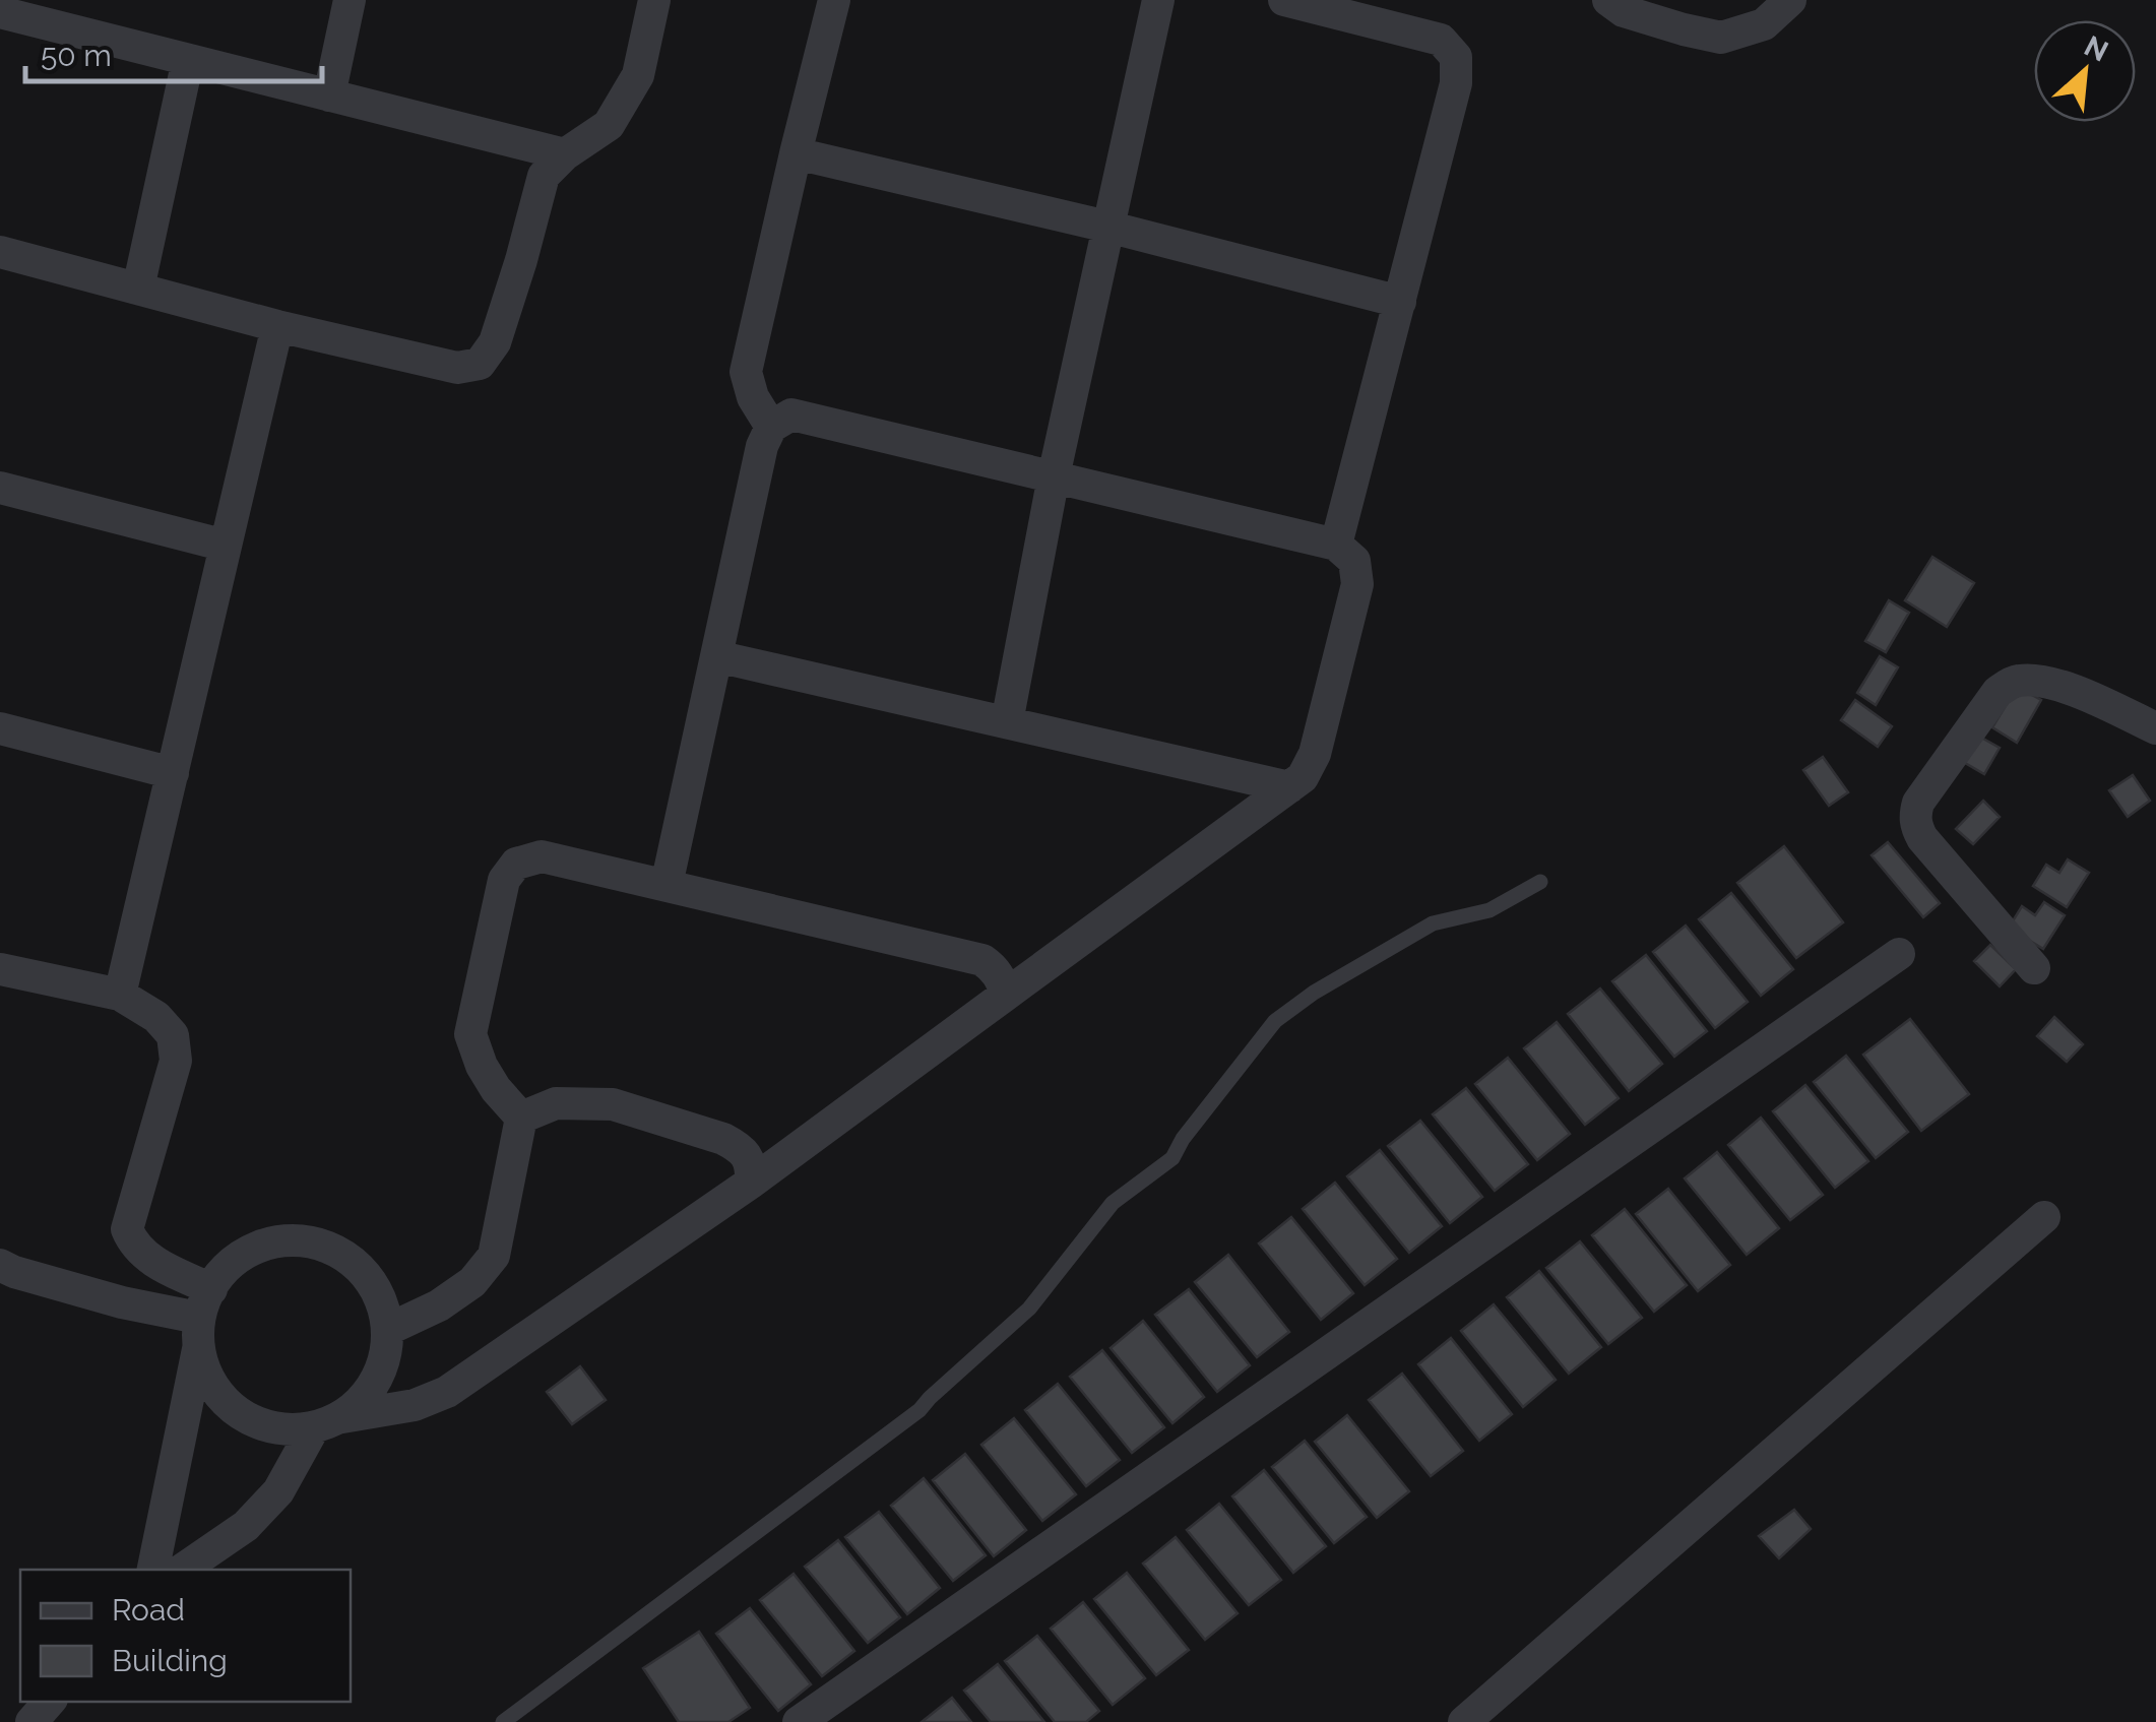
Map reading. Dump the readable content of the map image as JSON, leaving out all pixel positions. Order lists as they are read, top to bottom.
{
  "legend": ["Road", "Building"],
  "scale_bar": "50 m",
  "north": "top right"
}
